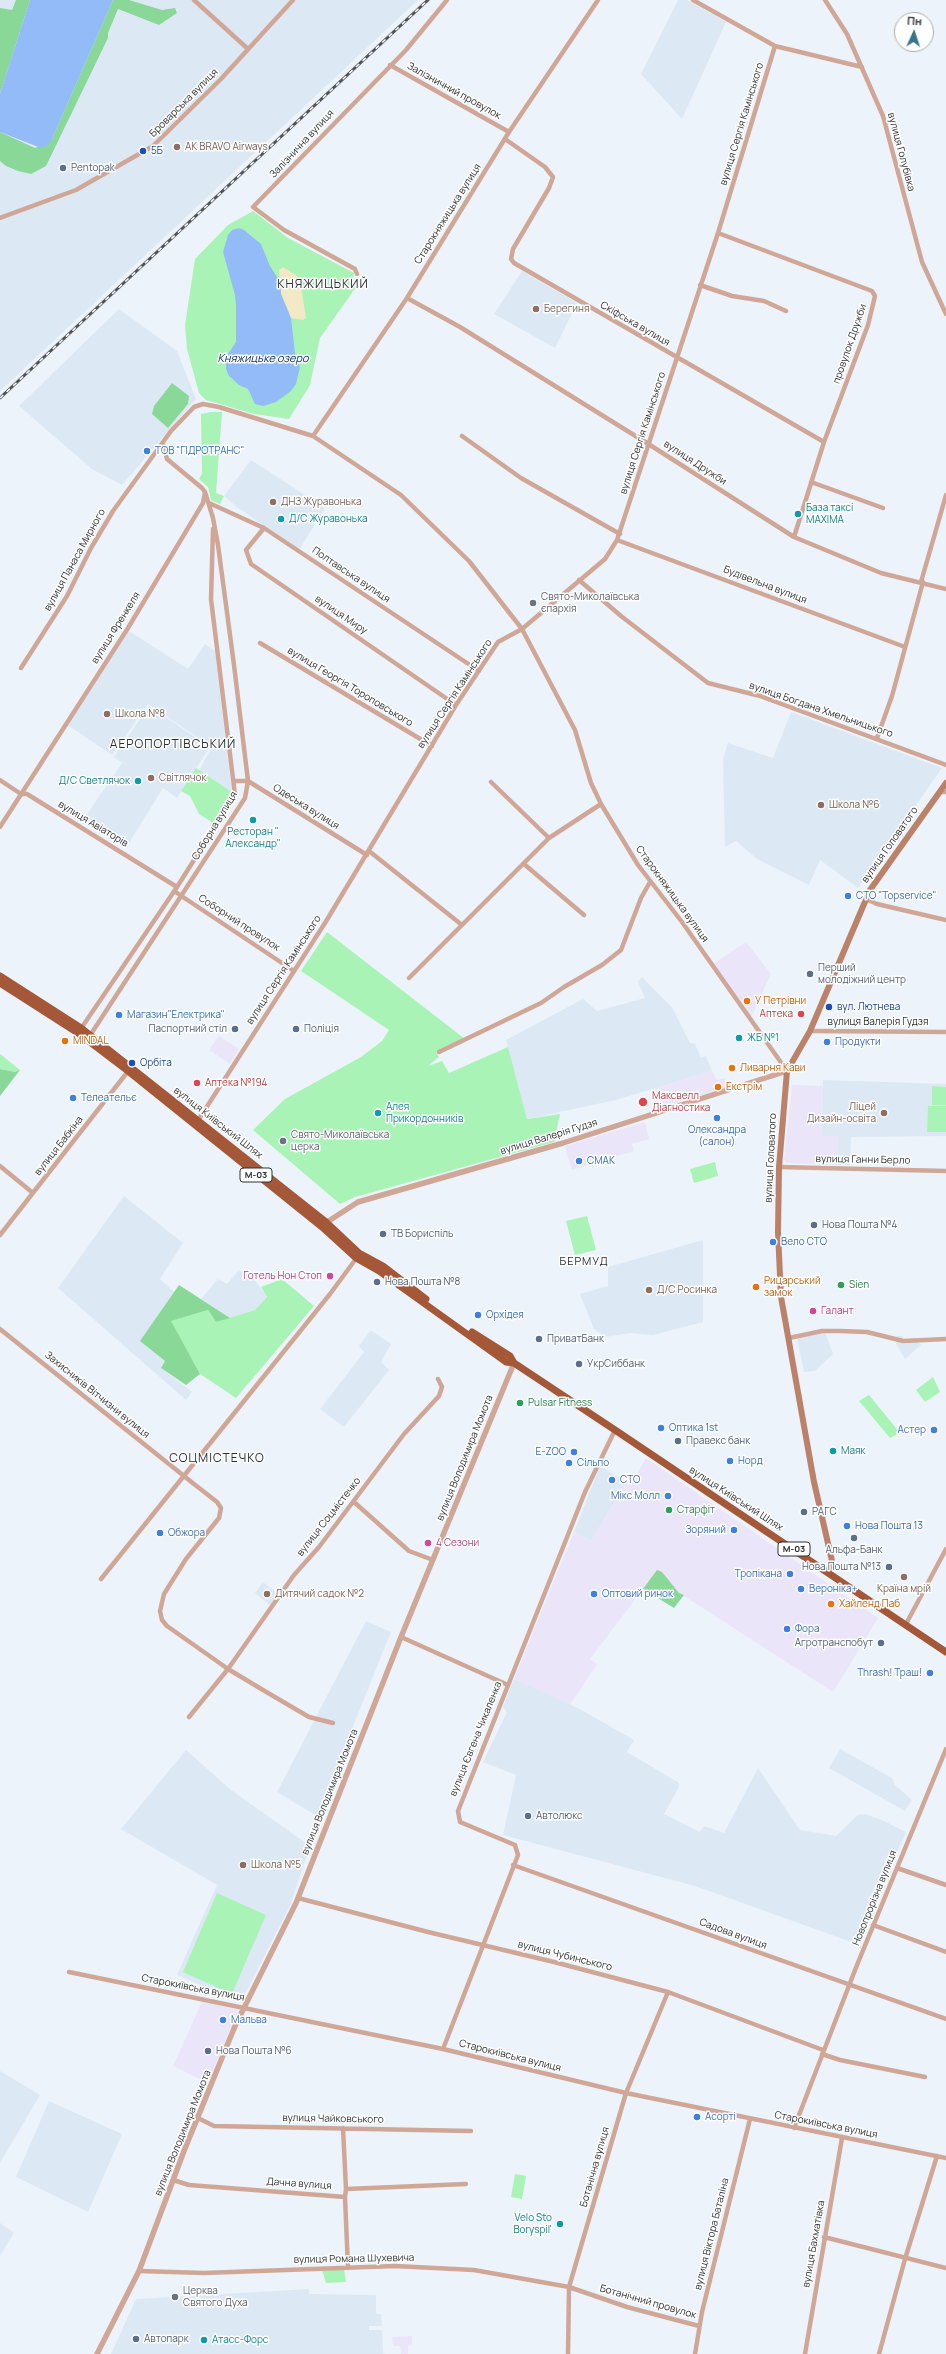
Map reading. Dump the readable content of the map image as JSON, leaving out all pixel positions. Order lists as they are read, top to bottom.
{
  "streets": {
    "highway": ["вулиця Київський Шлях", "М-03"],
    "main road": ["вулиця Головатого"],
    "street": [
      "Залізничний провулок",
      "Броварська вулиця",
      "вулиця Сергія Камінського",
      "Залізнична вулиця",
      "вулиця Голубівка",
      "Старокняжицька вулиця",
      "Скіфська вулиця",
      "провулок Дружби",
      "вулиця Дружби",
      "вулиця Панаса Мирного",
      "Полтавська вулиця",
      "Будівельна вулиця",
      "вулиця Миру",
      "вулиця Френкеля",
      "вулиця Георгія Тороповського",
      "вулиця Богдана Хмельницького",
      "Одеська вулиця",
      "вулиця Авіаторів",
      "Соборна вулиця",
      "Соборний провулок",
      "вулиця Валерія Гудзя",
      "вулиця Бабкіна",
      "вулиця Ганни Берло",
      "Захисників Вітчизни вулиця",
      "вулиця Володимира Момота",
      "вулиця Соцмістечко",
      "вулиця Євгена Чикаленка",
      "Новопрорізна вулиця",
      "Садова вулиця",
      "вулиця Чубинського",
      "Старокиївська вулиця",
      "вулиця Чайковського",
      "Ботанічна вулиця",
      "Дачна вулиця",
      "вулиця Віктора Баталіна",
      "вулиця Бахматівка",
      "вулиця Романа Шухевича",
      "Ботанічний провулок"
    ]
  },
  "crossings": [
    ["Залізничний провулок", "Залізнична вулиця"],
    ["Залізничний провулок", "Старокняжицька вулиця"],
    ["вулиця Сергія Камінського", "Старокняжицька вулиця"],
    ["вулиця Сергія Камінського", "Скіфська вулиця"],
    ["вулиця Сергія Камінського", "провулок Дружби"],
    ["вулиця Сергія Камінського", "вулиця Дружби"],
    ["вулиця Сергія Камінського", "Полтавська вулиця"],
    ["вулиця Сергія Камінського", "Будівельна вулиця"],
    ["вулиця Сергія Камінського", "вулиця Миру"],
    ["вулиця Сергія Камінського", "вулиця Георгія Тороповського"],
    ["вулиця Сергія Камінського", "вулиця Богдана Хмельницького"],
    ["вулиця Сергія Камінського", "Одеська вулиця"],
    ["вулиця Сергія Камінського", "Соборний провулок"],
    ["вулиця Сергія Камінського", "вулиця Київський Шлях"],
    ["Старокняжицька вулиця", "Скіфська вулиця"],
    ["Старокняжицька вулиця", "вулиця Дружби"],
    ["Старокняжицька вулиця", "вулиця Панаса Мирного"],
    ["Старокняжицька вулиця", "вулиця Головатого"],
    ["Старокняжицька вулиця", "вулиця Валерія Гудзя"],
    ["Скіфська вулиця", "провулок Дружби"],
    ["провулок Дружби", "вулиця Дружби"],
    ["Полтавська вулиця", "вулиця Миру"],
    ["Полтавська вулиця", "Соборна вулиця"],
    ["вулиця Френкеля", "вулиця Авіаторів"],
    ["вулиця Френкеля", "Соборна вулиця"],
    ["Одеська вулиця", "Соборна вулиця"],
    ["вулиця Авіаторів", "Соборна вулиця"],
    ["Соборна вулиця", "Соборний провулок"],
    ["Соборна вулиця", "вулиця Київський Шлях"],
    ["вулиця Головатого", "вулиця Валерія Гудзя"],
    ["вулиця Головатого", "вулиця Київський Шлях"],
    ["вулиця Головатого", "вулиця Ганни Берло"],
    ["вулиця Валерія Гудзя", "вулиця Київський Шлях"],
    ["вулиця Київський Шлях", "вулиця Бабкіна"],
    ["вулиця Київський Шлях", "вулиця Володимира Момота"],
    ["вулиця Київський Шлях", "вулиця Євгена Чикаленка"],
    ["вулиця Володимира Момота", "вулиця Чубинського"],
    ["вулиця Володимира Момота", "Старокиївська вулиця"],
    ["вулиця Володимира Момота", "вулиця Чайковського"],
    ["вулиця Володимира Момота", "Дачна вулиця"],
    ["вулиця Володимира Момота", "вулиця Романа Шухевича"],
    ["вулиця Євгена Чикаленка", "Садова вулиця"],
    ["вулиця Євгена Чикаленка", "вулиця Чубинського"],
    ["вулиця Євгена Чикаленка", "Старокиївська вулиця"],
    ["Новопрорізна вулиця", "Садова вулиця"],
    ["Новопрорізна вулиця", "вулиця Чубинського"],
    ["Новопрорізна вулиця", "Старокиївська вулиця"],
    ["вулиця Чубинського", "Ботанічна вулиця"],
    ["Старокиївська вулиця", "Ботанічна вулиця"],
    ["Старокиївська вулиця", "вулиця Віктора Баталіна"],
    ["Старокиївська вулиця", "вулиця Бахматівка"],
    ["Ботанічна вулиця", "вулиця Романа Шухевича"],
    ["Ботанічна вулиця", "Ботанічний провулок"],
    ["вулиця Віктора Баталіна", "Ботанічний провулок"],
    ["вулиця Романа Шухевича", "Ботанічний провулок"]
  ],
  "districts": [
    "КНЯЖИЦЬКИЙ",
    "АЕРОПОРТІВСЬКИЙ",
    "БЕРМУД",
    "СОЦМІСТЕЧКО"
  ],
  "water": ["Княжицьке озеро"],
  "places": [
    "АК BRAVO Airways",
    "5Б",
    "Pentopak",
    "Берегиня",
    "ТОВ \"ГІДРОТРАНС\"",
    "ДНЗ Журавонька",
    "База таксі MAXIMA",
    "Д/С Журавонька",
    "Свято-Миколаївська єпархія",
    "Школа №8",
    "Світлячок",
    "Д/С Светлячок",
    "Школа №6",
    "Ресторан \" Александр\"",
    "СТО \"Topservice\"",
    "Перший молодіжний центр",
    "У Петрівни",
    "вул. Лютнева",
    "Аптека",
    "Магазин\"Електрика\"",
    "Паспортний стіл",
    "Поліція",
    "ЖБ №1",
    "MINDAL",
    "Продукти",
    "Орбіта",
    "Ливарня Кави",
    "Аптека №194",
    "Екстрім",
    "Телеательє",
    "Максвелл Діагностика",
    "Алея Прикордонників",
    "Ліцей Дизайн-освіта",
    "Олександра (салон)",
    "Свято-Миколаївська церка",
    "СМАК",
    "Нова Пошта №4",
    "ТВ Бориспіль",
    "Вело СТО",
    "Готель Нон Стоп",
    "Нова Пошта №8",
    "Sien",
    "Рицарський замок",
    "Д/С Росинка",
    "Галант",
    "Орхідея",
    "ПриватБанк",
    "УкрСиббанк",
    "Pulsar Fitness",
    "Оптика 1st",
    "Астер",
    "Правекс банк",
    "Маяк",
    "E-ZOO",
    "Норд",
    "Сільпо",
    "СТО",
    "Мікс Молл",
    "Старфіт",
    "РАГС",
    "Нова Пошта 13",
    "Зоряний",
    "Обжора",
    "Альфа-Банк",
    "4 Сезони",
    "Нова Пошта №13",
    "Тропікана",
    "Країна мрій",
    "Вероніка+",
    "Дитячий садок №2",
    "Оптовий ринок",
    "Хайленд Паб",
    "Фора",
    "Агротранспобут",
    "Thrash! Траш!",
    "Автолюкс",
    "Школа №5",
    "Мальва",
    "Нова Пошта №6",
    "Асорті",
    "Velo Sto Boryspil'",
    "Церква Святого Духа",
    "Автопарк",
    "Атасс-Форс"
  ],
  "north": "top"
}
